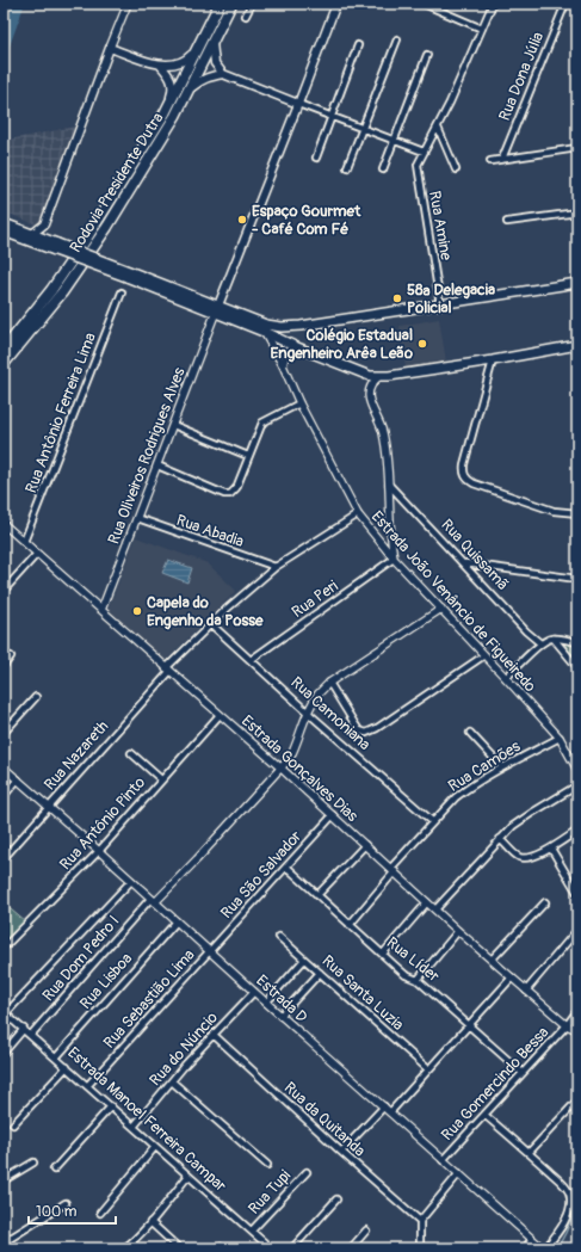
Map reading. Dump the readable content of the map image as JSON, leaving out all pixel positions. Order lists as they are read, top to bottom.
{
  "streets": {
    "highway": ["Rodovia Presidente Dutra"],
    "main road": ["Rua Oliveiros Rodrigues Alves"],
    "street": [
      "Rua Dona Júlia",
      "Rua Amine",
      "Rua Antônio Ferreira Lima",
      "Rua Abadia",
      "Rua Quissamã",
      "Rua Peri",
      "Estrada João Venâncio de Figueiredo",
      "Rua Camoniana",
      "Rua Nazareth",
      "Rua Camões",
      "Estrada Gonçalves Dias",
      "Rua Antônio Pinto",
      "Rua São Salvador",
      "Rua Dom Pedro I",
      "Rua Líder",
      "Rua Lisboa",
      "Rua Santa Luzia",
      "Rua Sebastião Lima",
      "Estrada D",
      "Rua do Núncio",
      "Rua Gomercindo Bessa",
      "Estrada Manoel Ferreira Campar",
      "Rua da Quitanda",
      "Rua Tupi"
    ]
  },
  "crossings": [
    ["Rua Antônio Ferreira Lima", "Estrada Gonçalves Dias"],
    ["Rua Oliveiros Rodrigues Alves", "Rua Abadia"],
    ["Rua Oliveiros Rodrigues Alves", "Estrada Gonçalves Dias"],
    ["Rua Abadia", "Rua Nazareth"],
    ["Rua Peri", "Estrada João Venâncio de Figueiredo"],
    ["Rua Peri", "Rua Camoniana"],
    ["Estrada João Venâncio de Figueiredo", "Rua Nazareth"],
    ["Estrada João Venâncio de Figueiredo", "Rua Camões"],
    ["Rua Camoniana", "Rua Nazareth"],
    ["Rua Camoniana", "Rua Camões"],
    ["Rua Nazareth", "Estrada Gonçalves Dias"],
    ["Rua Nazareth", "Estrada D"],
    ["Rua Camões", "Estrada Gonçalves Dias"],
    ["Rua Camões", "Rua Líder"],
    ["Estrada Gonçalves Dias", "Rua Antônio Pinto"],
    ["Estrada Gonçalves Dias", "Rua São Salvador"],
    ["Estrada Gonçalves Dias", "Rua Gomercindo Bessa"],
    ["Rua Antônio Pinto", "Estrada D"],
    ["Rua São Salvador", "Rua Líder"],
    ["Rua São Salvador", "Rua Sebastião Lima"],
    ["Rua São Salvador", "Estrada D"],
    ["Rua Dom Pedro I", "Estrada D"],
    ["Rua Dom Pedro I", "Estrada Manoel Ferreira Campar"],
    ["Rua Líder", "Rua Gomercindo Bessa"],
    ["Rua Lisboa", "Estrada D"],
    ["Rua Lisboa", "Estrada Manoel Ferreira Campar"],
    ["Rua Sebastião Lima", "Estrada D"],
    ["Rua Sebastião Lima", "Estrada Manoel Ferreira Campar"],
    ["Estrada D", "Rua do Núncio"],
    ["Estrada D", "Rua Gomercindo Bessa"],
    ["Rua do Núncio", "Estrada Manoel Ferreira Campar"],
    ["Rua do Núncio", "Rua da Quitanda"],
    ["Estrada Manoel Ferreira Campar", "Rua Tupi"]
  ],
  "places": [
    "Espaço Gourmet - Café Com Fé",
    "58ª Delegacia Policial",
    "Colégio Estadual Engenheiro Arêa Leão",
    "Capela do Engenho da Posse"
  ],
  "scale_bar": "100 m"
}
